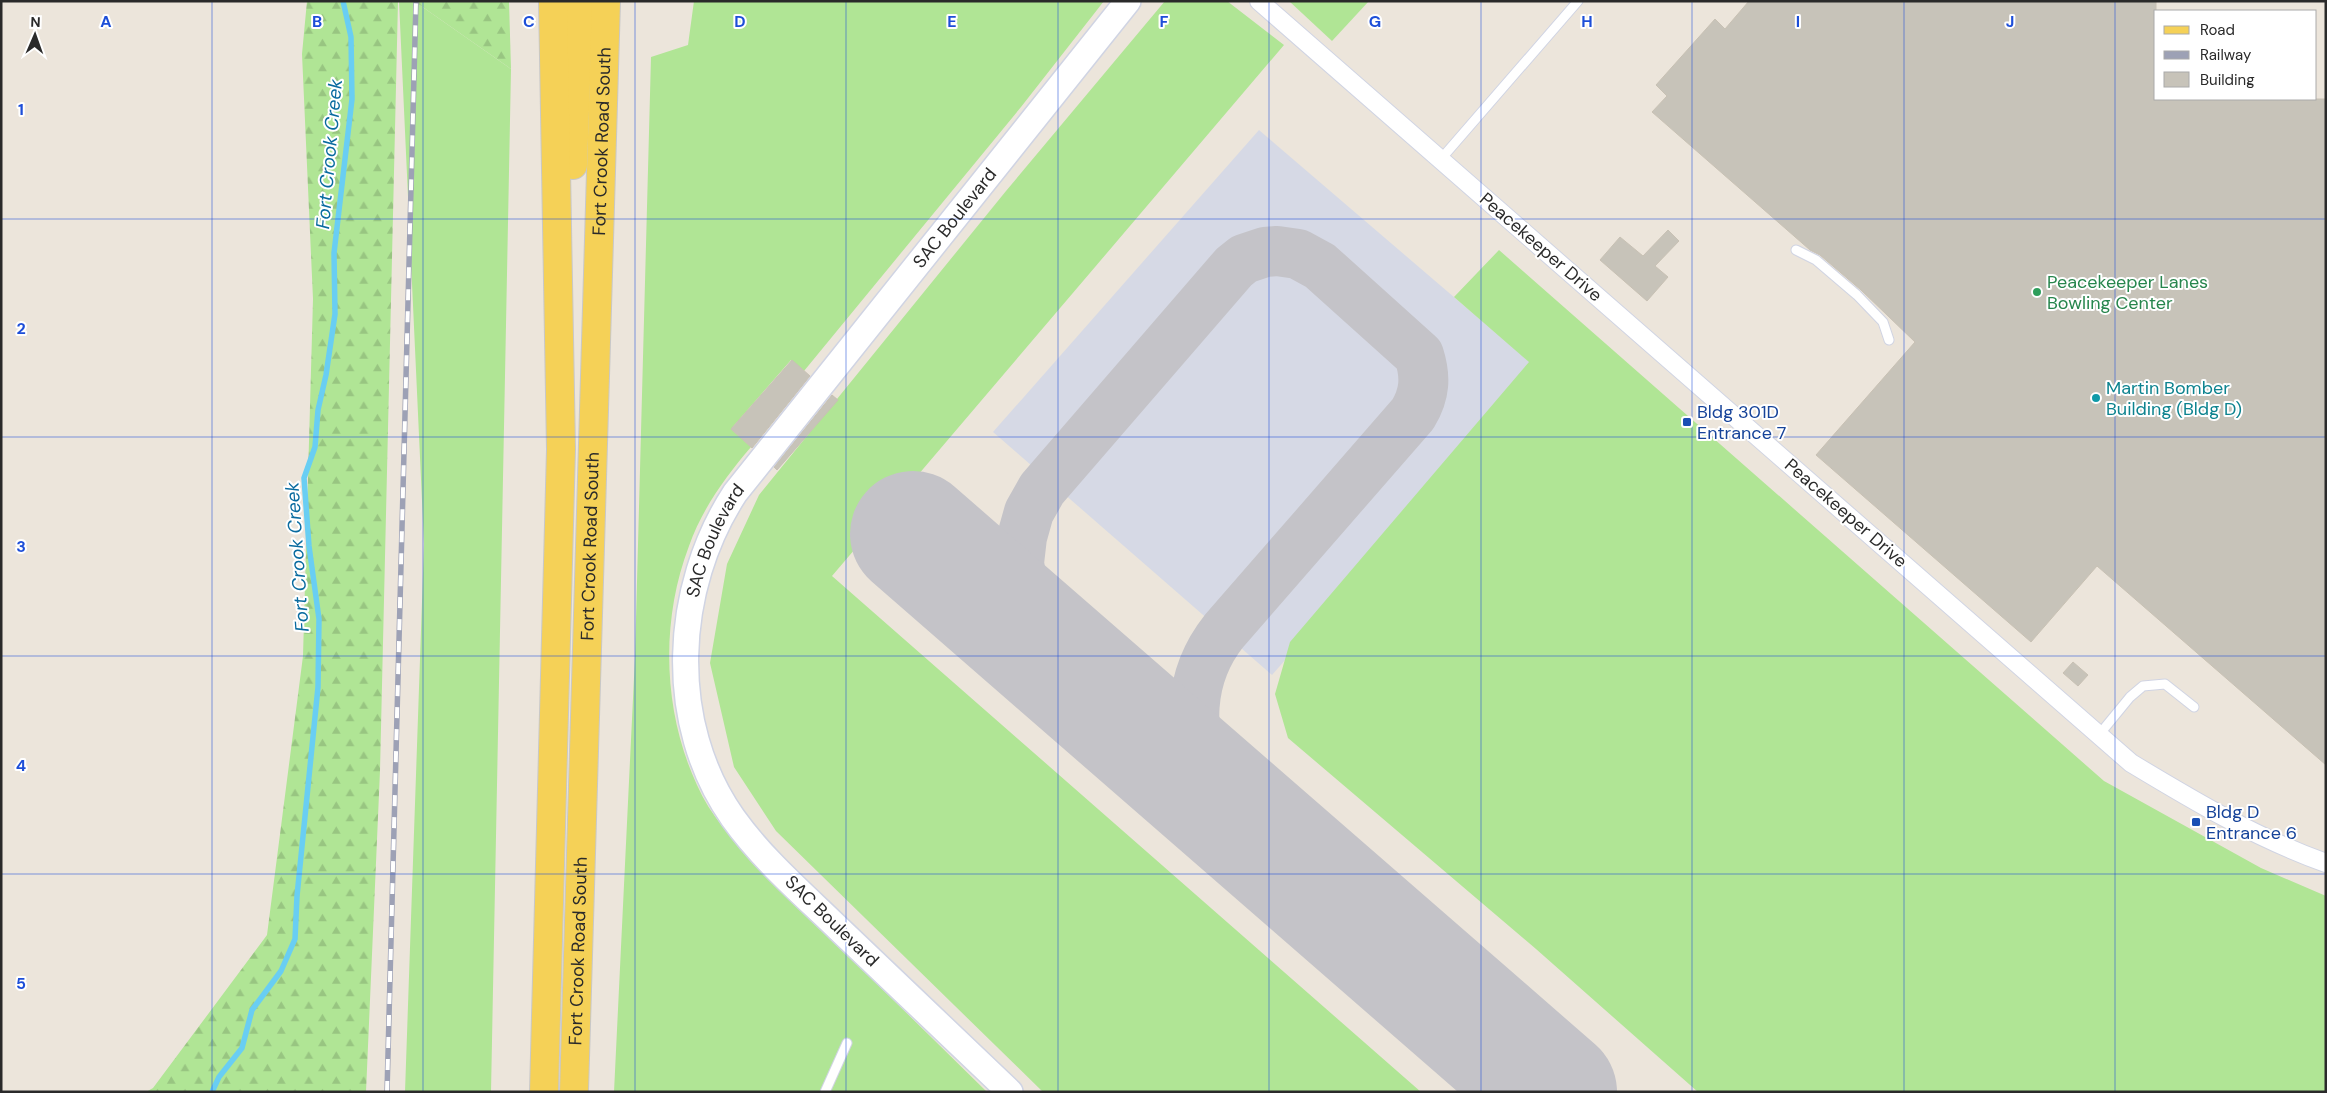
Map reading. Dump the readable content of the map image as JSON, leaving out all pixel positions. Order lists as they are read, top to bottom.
{
  "streets": {
    "main road": ["Fort Crook Road South"],
    "street": ["SAC Boulevard", "Peacekeeper Drive"]
  },
  "water": ["Fort Crook Creek"],
  "places": {
    "other": ["Peacekeeper Lanes Bowling Center", "Martin Bomber Building (Bldg D)"],
    "transit": ["Bldg 301D Entrance 7", "Bldg D Entrance 6"]
  },
  "legend": ["Road", "Railway", "Building"],
  "north": "top",
  "grid": {
    "columns": [
      "A",
      "B",
      "C",
      "D",
      "E",
      "F",
      "G",
      "H",
      "I",
      "J"
    ],
    "rows": [
      "1",
      "2",
      "3",
      "4",
      "5"
    ]
  }
}
